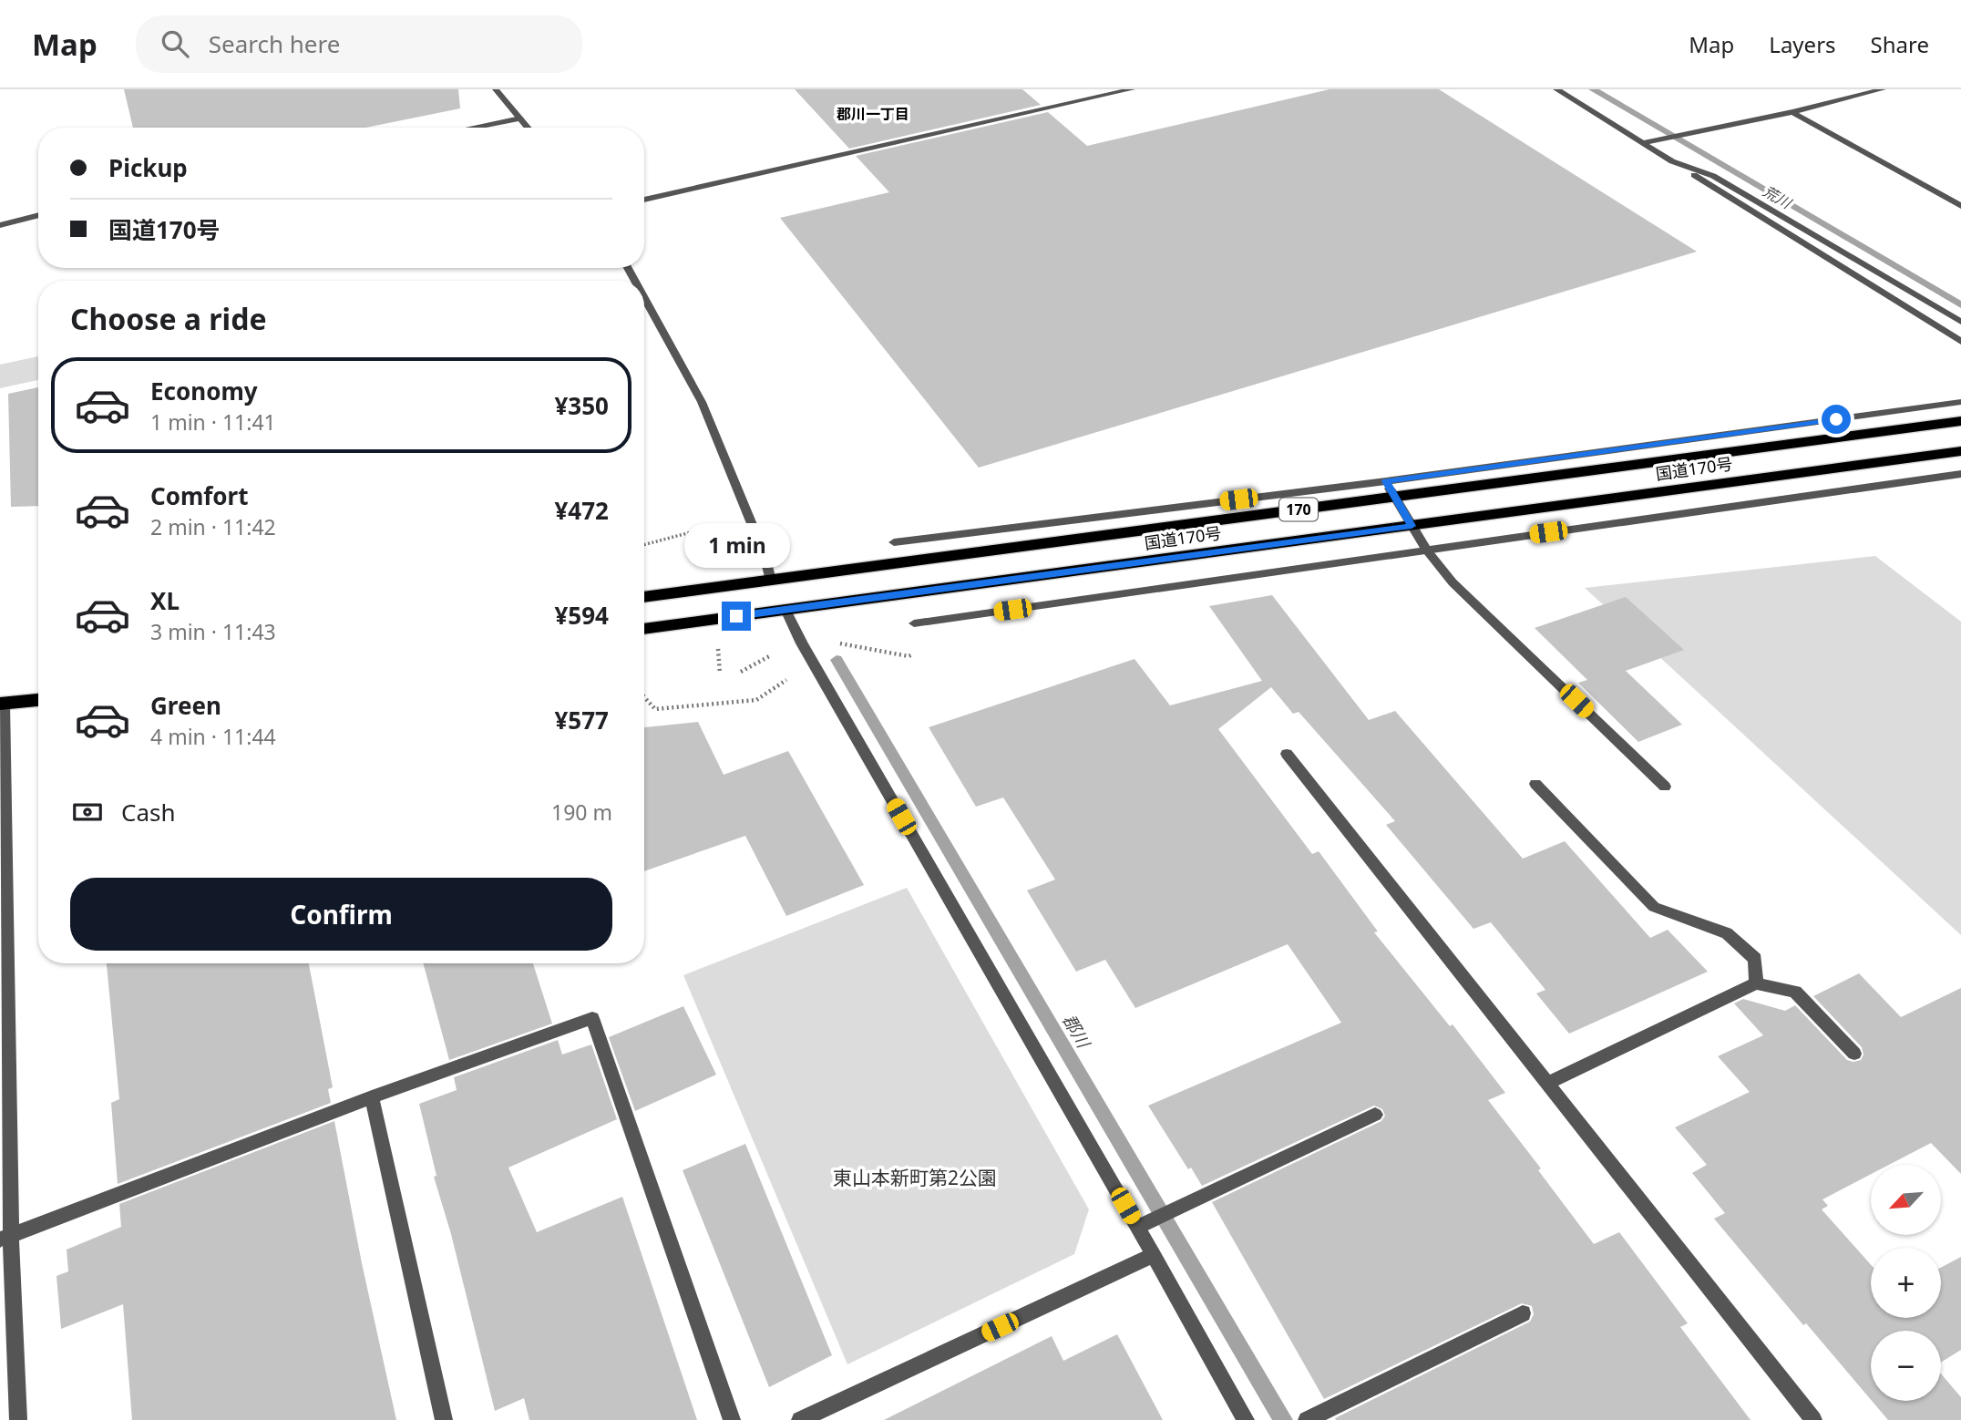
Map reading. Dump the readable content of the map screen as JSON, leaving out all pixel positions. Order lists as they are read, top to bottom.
{
  "streets": {
    "highway": ["国道170号", "170"]
  },
  "districts": ["郡川一丁目"],
  "water": ["荒川", "郡川"],
  "parks": ["東山本新町第2公園"],
  "north": "bottom left",
  "page": {
    "header": "Map",
    "search": "Search here",
    "nav": ["Map", "Layers", "Share"],
    "banner": ["Pickup", "国道170号"],
    "heading": "Choose a ride",
    "list": [
      {
        "name": "Economy",
        "note": "1 min · 11:41",
        "value": "¥350"
      },
      {
        "name": "Comfort",
        "note": "2 min · 11:42",
        "value": "¥472"
      },
      {
        "name": "XL",
        "note": "3 min · 11:43",
        "value": "¥594"
      },
      {
        "name": "Green",
        "note": "4 min · 11:44",
        "value": "¥577"
      }
    ],
    "bubble": "1 min",
    "pay": ["Cash", "190 m"],
    "buttons": "Confirm",
    "map_buttons": ["+", "−"]
  }
}
